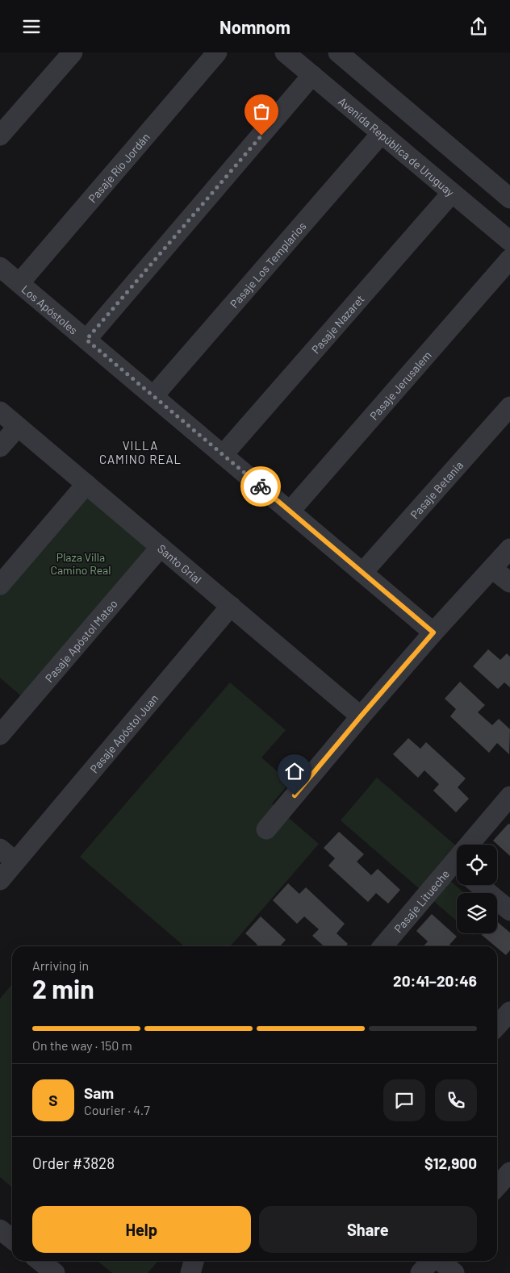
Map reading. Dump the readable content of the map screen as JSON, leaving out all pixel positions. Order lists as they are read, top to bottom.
{
  "streets": {
    "street": [
      "Avenida República de Uruguay",
      "Pasaje Río Jordán",
      "Pasaje Los Templarios",
      "Los Apóstoles",
      "Pasaje Nazaret",
      "Pasaje Jerusalem",
      "Pasaje Betania",
      "Santo Grial",
      "Pasaje Apóstol Mateo",
      "Pasaje Apóstol Juan",
      "Pasaje Litueche"
    ]
  },
  "crossings": [
    ["Avenida República de Uruguay", "Pasaje Los Templarios"],
    ["Avenida República de Uruguay", "Pasaje Nazaret"],
    ["Pasaje Río Jordán", "Los Apóstoles"],
    ["Pasaje Los Templarios", "Los Apóstoles"],
    ["Los Apóstoles", "Pasaje Nazaret"],
    ["Los Apóstoles", "Pasaje Jerusalem"],
    ["Los Apóstoles", "Pasaje Betania"],
    ["Santo Grial", "Pasaje Apóstol Mateo"],
    ["Santo Grial", "Pasaje Apóstol Juan"]
  ],
  "districts": ["VILLA CAMINO REAL"],
  "parks": ["Plaza Villa Camino Real"],
  "page": {
    "header": "Nomnom",
    "heading": ["2 min", "Arriving in", "20:41–20:46"],
    "panel": [
      "Sam",
      "Courier · 4.7",
      "Order #3828",
      "$12,900"
    ],
    "bar": "On the way · 150 m",
    "round": "S",
    "buttons": ["Help", "Share"]
  }
}
